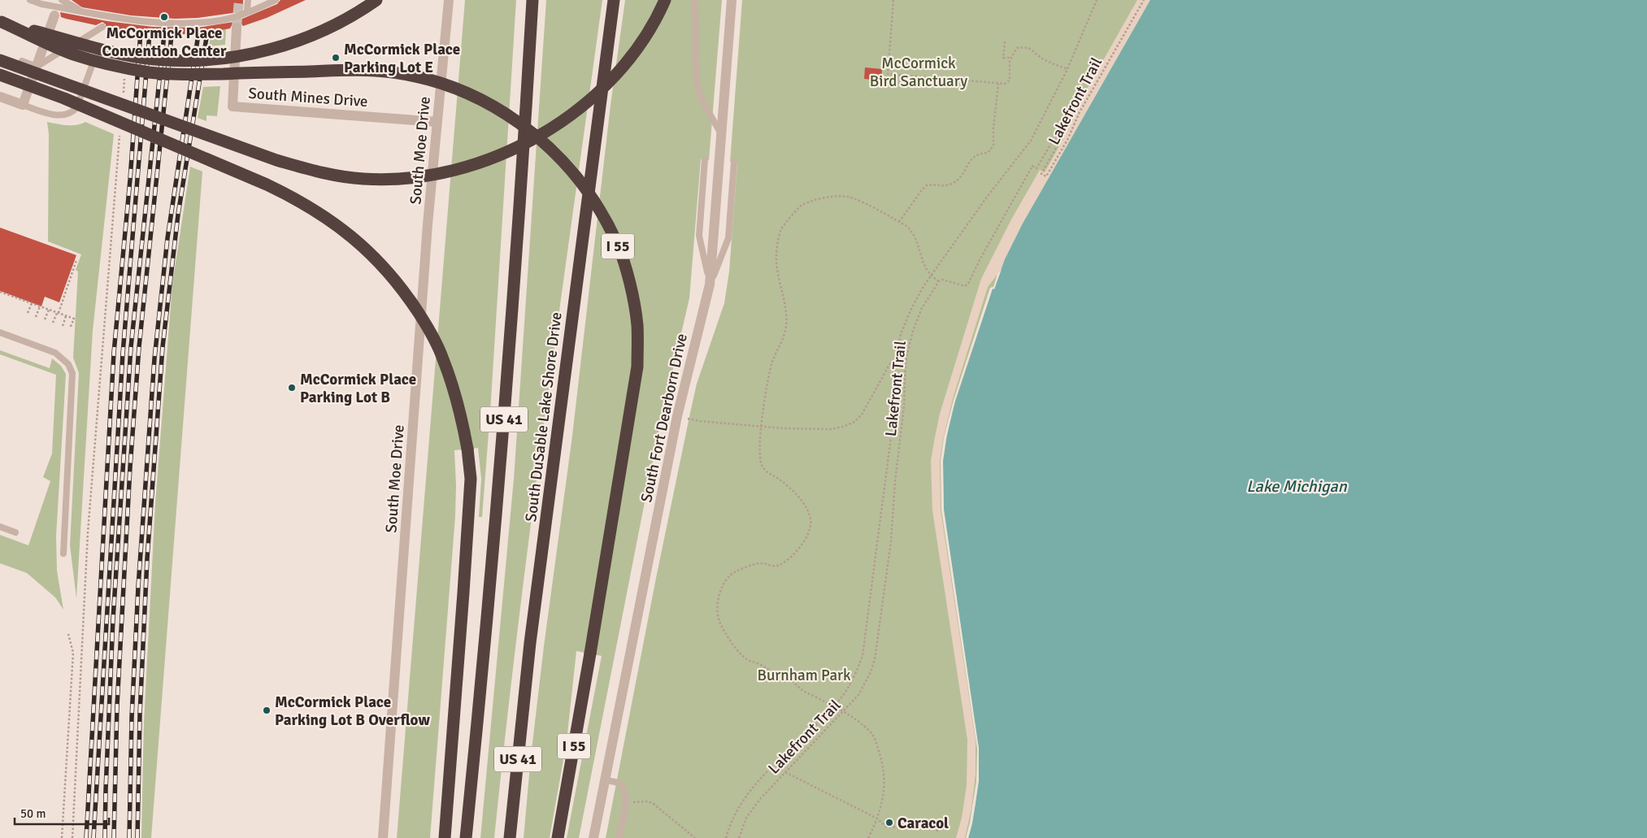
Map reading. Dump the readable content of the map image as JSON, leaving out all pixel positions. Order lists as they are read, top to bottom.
{
  "streets": {
    "highway": ["I 55", "South DuSable Lake Shore Drive", "US 41"],
    "street": ["South Mines Drive", "South Moe Drive", "South Fort Dearborn Drive"],
    "path": ["Lakefront Trail"]
  },
  "crossings": [
    ["South Mines Drive", "South Moe Drive"]
  ],
  "water": ["Lake Michigan"],
  "parks": ["McCormick Bird Sanctuary", "Burnham Park"],
  "places": [
    "McCormick Place Convention Center",
    "McCormick Place Parking Lot E",
    "McCormick Place Parking Lot B",
    "McCormick Place Parking Lot B Overflow",
    "Caracol"
  ],
  "scale_bar": "50 m"
}
